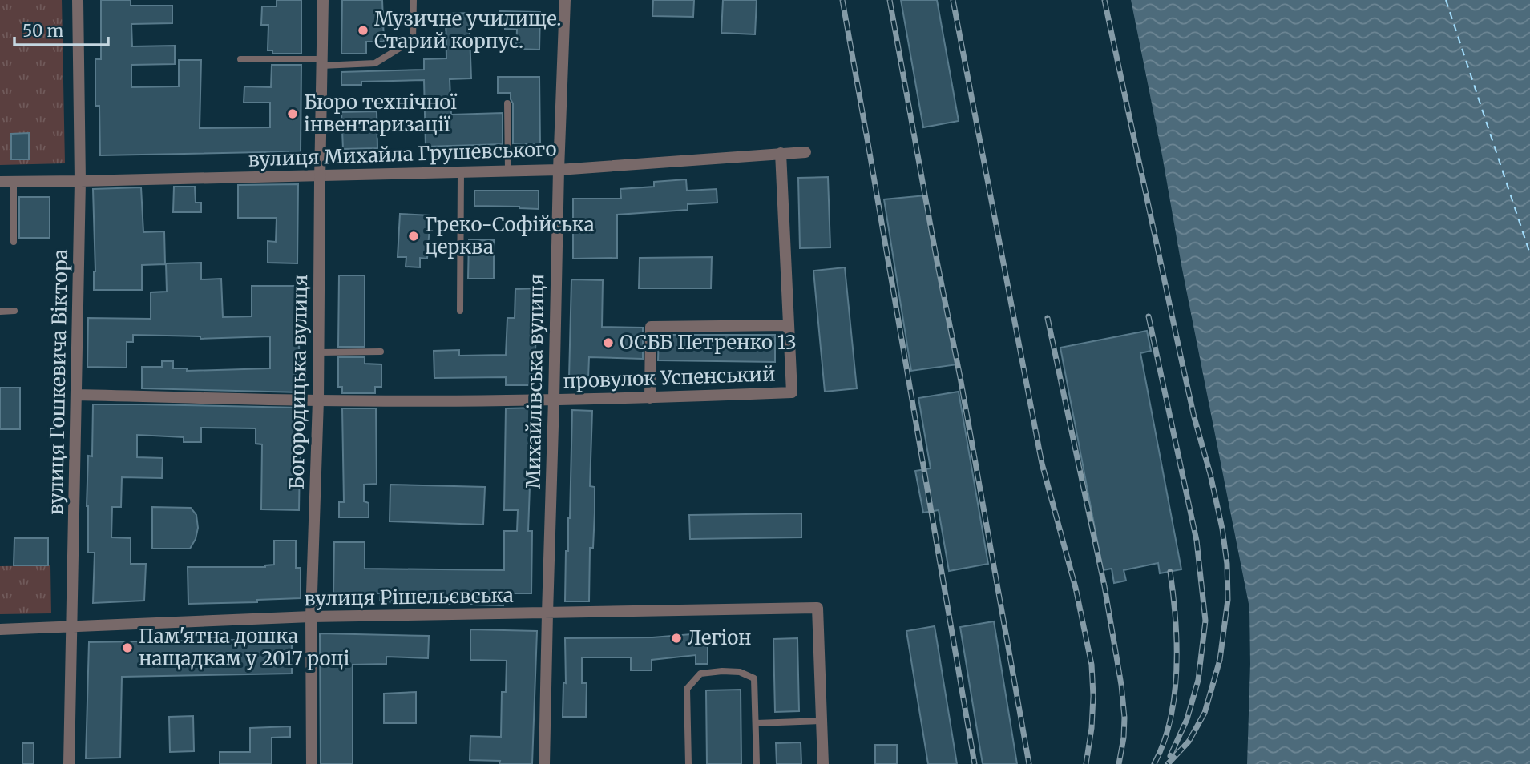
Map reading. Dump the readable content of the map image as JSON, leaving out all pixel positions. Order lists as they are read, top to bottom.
{
  "streets": {
    "street": [
      "вулиця Михайла Грушевського",
      "провулок Успенський",
      "Михайлівська вулиця",
      "вулиця Гошкевича Віктора",
      "Богородицька вулиця",
      "вулиця Рішельєвська"
    ]
  },
  "crossings": [
    ["вулиця Михайла Грушевського", "Михайлівська вулиця"],
    ["вулиця Михайла Грушевського", "вулиця Гошкевича Віктора"],
    ["вулиця Михайла Грушевського", "Богородицька вулиця"],
    ["провулок Успенський", "Михайлівська вулиця"],
    ["провулок Успенський", "вулиця Гошкевича Віктора"],
    ["провулок Успенський", "Богородицька вулиця"],
    ["Михайлівська вулиця", "вулиця Рішельєвська"],
    ["вулиця Гошкевича Віктора", "вулиця Рішельєвська"],
    ["Богородицька вулиця", "вулиця Рішельєвська"]
  ],
  "places": [
    "Музичне училище. Старий корпус.",
    "Бюро технічної інвентаризації",
    "Греко-Софійська церква",
    "ОСББ Петренко 13",
    "Легіон",
    "Пам'ятна дошка нащадкам у 2017 році"
  ],
  "scale_bar": "50 m"
}
